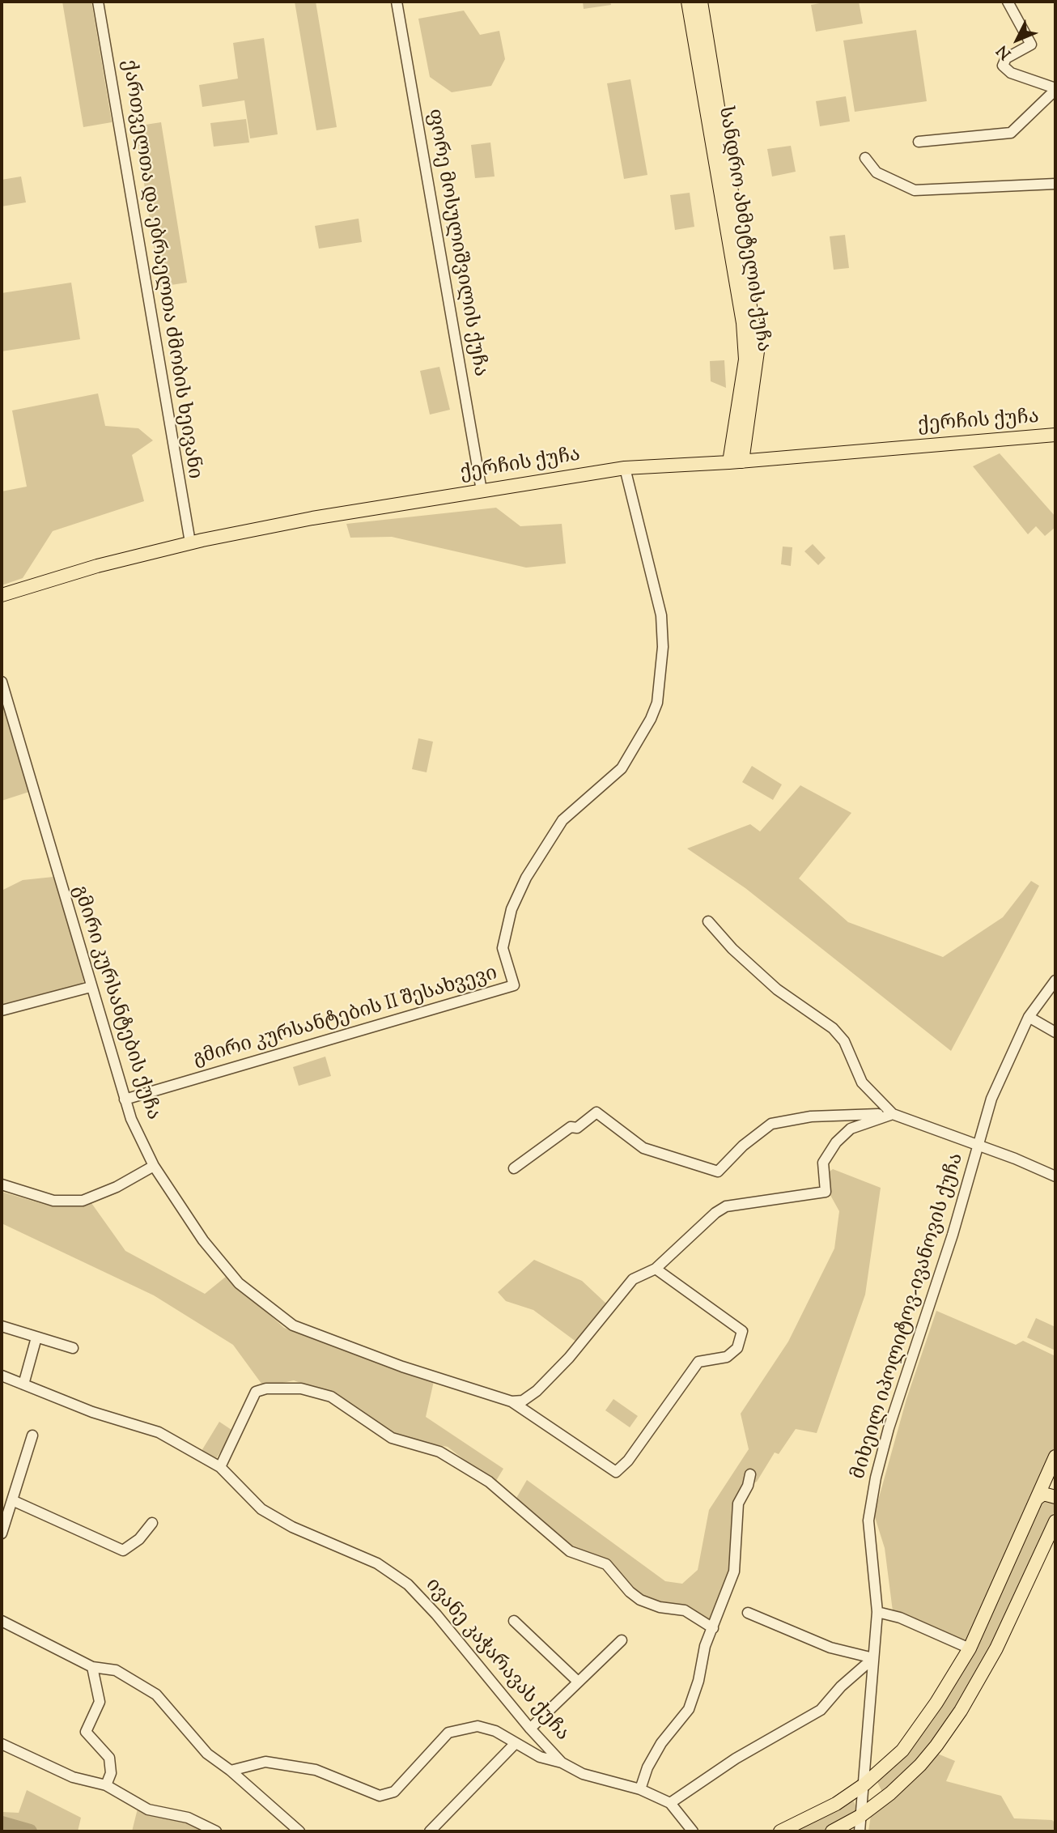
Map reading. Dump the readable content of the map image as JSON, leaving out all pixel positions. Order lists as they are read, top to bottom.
{
  "streets": {
    "main road": ["სანდრო ახმეტელის ქუჩა", "ქერჩის ქუჩა"],
    "street": [
      "ფორე მოსულიშვილის ქუჩა",
      "ქართველთა და ებრაელთა ძმობის ხეივანი",
      "გმირი კურსანტების ქუჩა",
      "გმირი კურსანტების II შესახვევი",
      "მიხეილ იპოლიტოვ-ივანოვის ქუჩა",
      "ივანე კაჭარავას ქუჩა"
    ]
  },
  "crossings": [
    ["სანდრო ახმეტელის ქუჩა", "ქერჩის ქუჩა"],
    ["ფორე მოსულიშვილის ქუჩა", "ქერჩის ქუჩა"],
    ["ქართველთა და ებრაელთა ძმობის ხეივანი", "ქერჩის ქუჩა"],
    ["ქერჩის ქუჩა", "გმირი კურსანტების II შესახვევი"],
    ["გმირი კურსანტების ქუჩა", "გმირი კურსანტების II შესახვევი"]
  ],
  "north": "bottom left"
}
